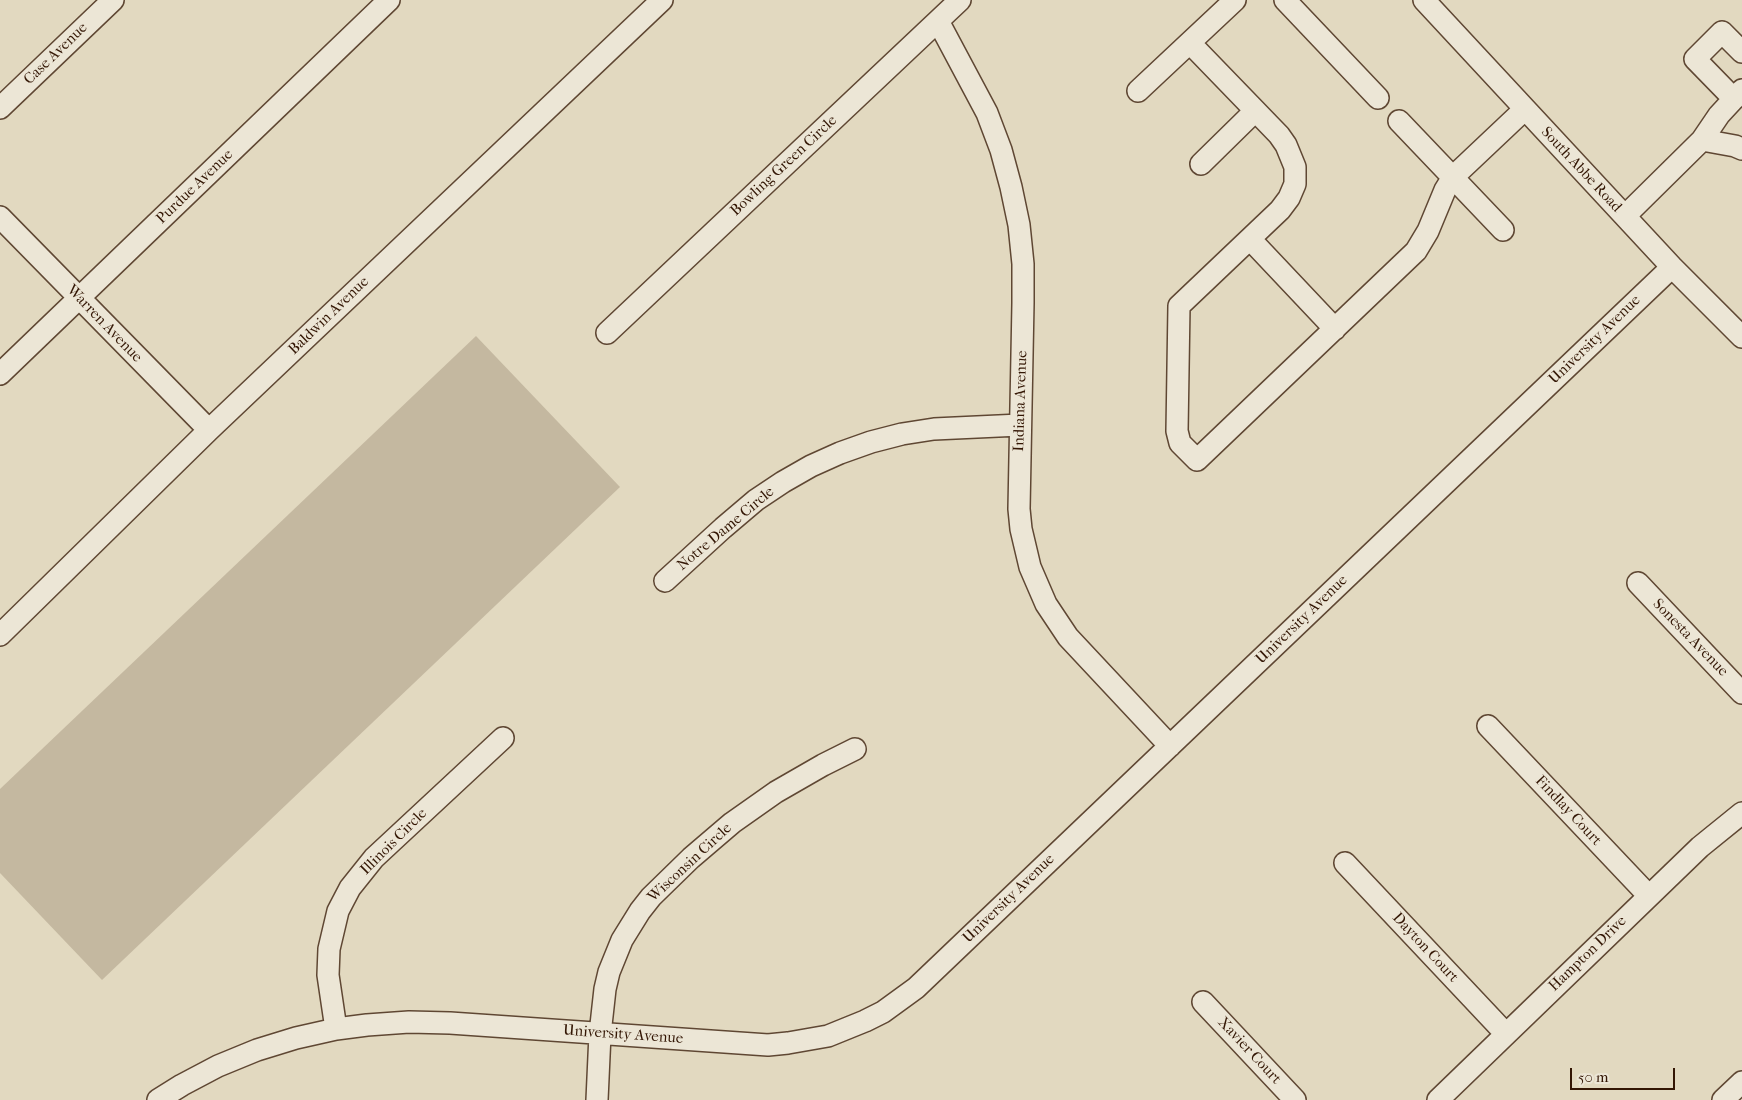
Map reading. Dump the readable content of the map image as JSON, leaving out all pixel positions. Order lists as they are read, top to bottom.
{
  "streets": {
    "street": [
      "Case Avenue",
      "Bowling Green Circle",
      "South Abbe Road",
      "Purdue Avenue",
      "Baldwin Avenue",
      "Warren Avenue",
      "University Avenue",
      "Indiana Avenue",
      "Notre Dame Circle",
      "Sonesta Avenue",
      "Findlay Court",
      "Illinois Circle",
      "Wisconsin Circle",
      "Dayton Court",
      "Hampton Drive",
      "Xavier Court"
    ]
  },
  "crossings": [
    ["Bowling Green Circle", "Indiana Avenue"],
    ["South Abbe Road", "University Avenue"],
    ["Purdue Avenue", "Warren Avenue"],
    ["Baldwin Avenue", "Warren Avenue"],
    ["University Avenue", "Indiana Avenue"],
    ["University Avenue", "Illinois Circle"],
    ["University Avenue", "Wisconsin Circle"],
    ["Indiana Avenue", "Notre Dame Circle"],
    ["Findlay Court", "Hampton Drive"],
    ["Dayton Court", "Hampton Drive"]
  ],
  "scale_bar": "50 m"
}
